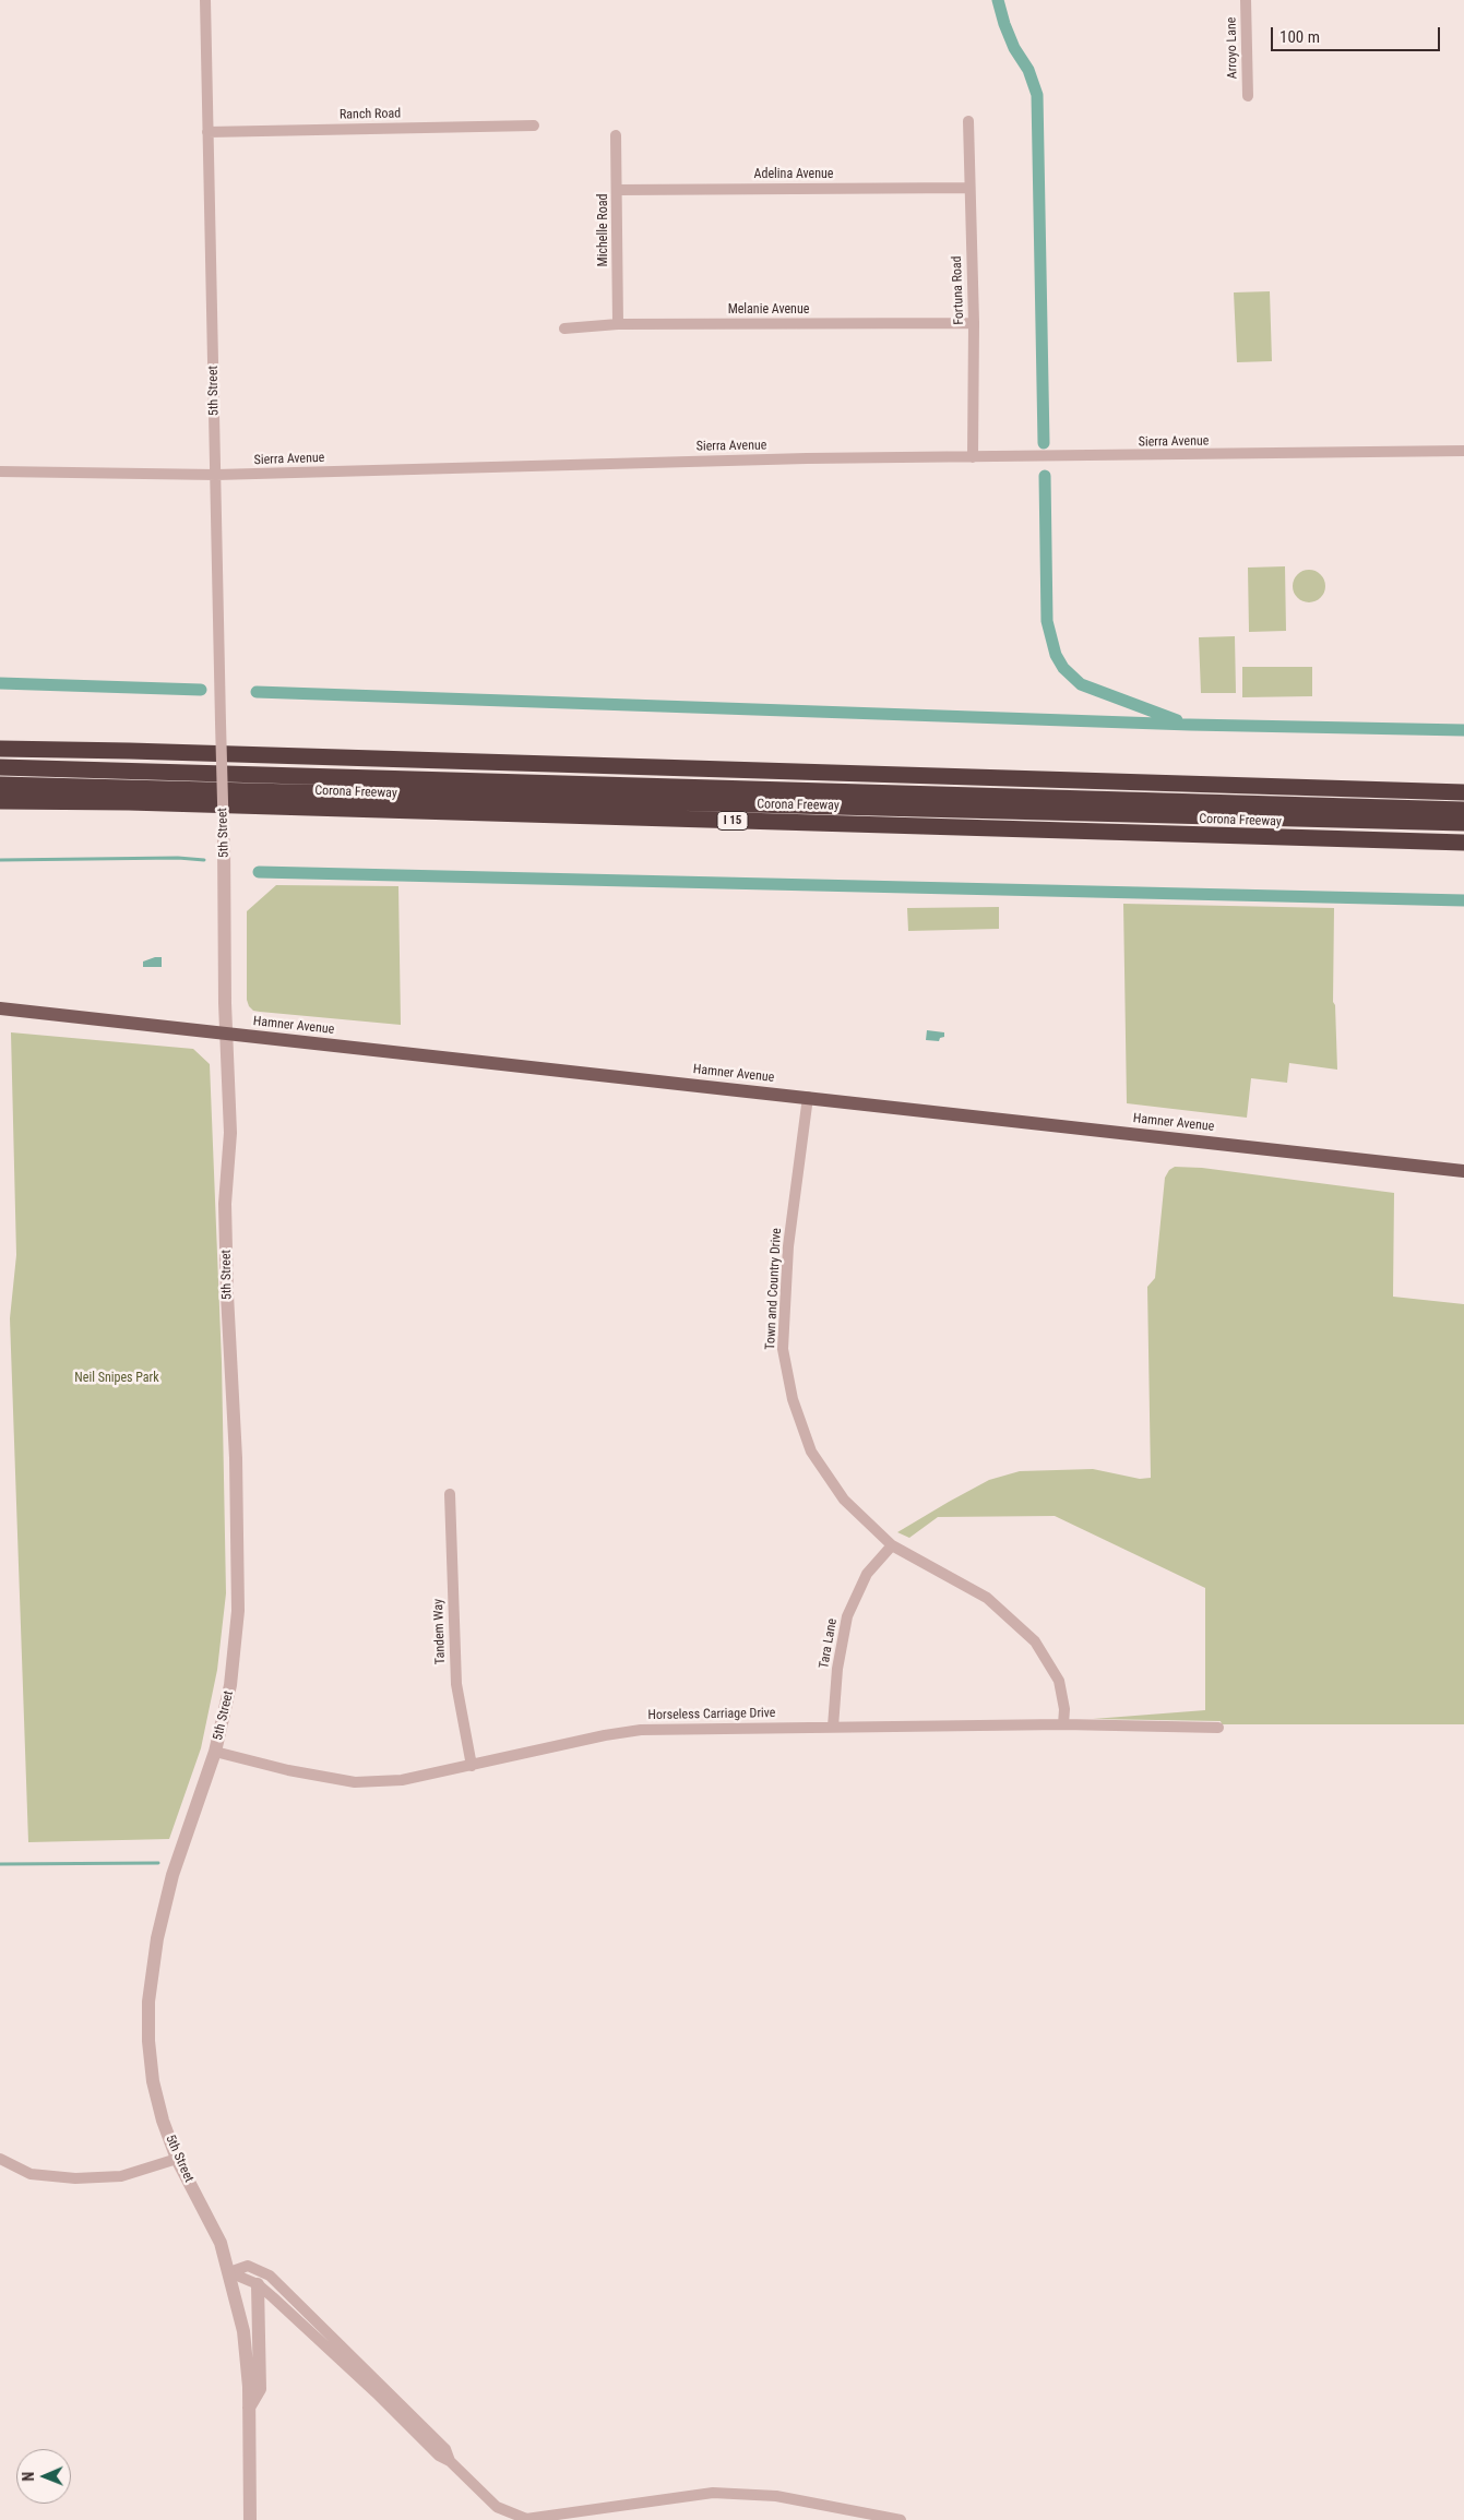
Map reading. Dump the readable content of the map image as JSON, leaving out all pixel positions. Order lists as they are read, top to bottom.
{
  "streets": {
    "highway": ["Corona Freeway", "I 15"],
    "main road": ["Hamner Avenue"],
    "street": [
      "Arroyo Lane",
      "Ranch Road",
      "Adelina Avenue",
      "Michelle Road",
      "Fortuna Road",
      "Melanie Avenue",
      "5th Street",
      "Sierra Avenue",
      "Town and Country Drive",
      "Tandem Way",
      "Tara Lane",
      "Horseless Carriage Drive"
    ]
  },
  "crossings": [
    ["Ranch Road", "5th Street"],
    ["Adelina Avenue", "Michelle Road"],
    ["Adelina Avenue", "Fortuna Road"],
    ["Michelle Road", "Melanie Avenue"],
    ["Fortuna Road", "Melanie Avenue"],
    ["Fortuna Road", "Sierra Avenue"],
    ["5th Street", "Sierra Avenue"],
    ["5th Street", "Hamner Avenue"],
    ["5th Street", "Horseless Carriage Drive"],
    ["Corona Freeway", "I 15"],
    ["Hamner Avenue", "Town and Country Drive"],
    ["Town and Country Drive", "Tara Lane"],
    ["Town and Country Drive", "Horseless Carriage Drive"],
    ["Tandem Way", "Horseless Carriage Drive"],
    ["Tara Lane", "Horseless Carriage Drive"]
  ],
  "parks": ["Neil Snipes Park"],
  "scale_bar": "100 m",
  "north": "left"
}
